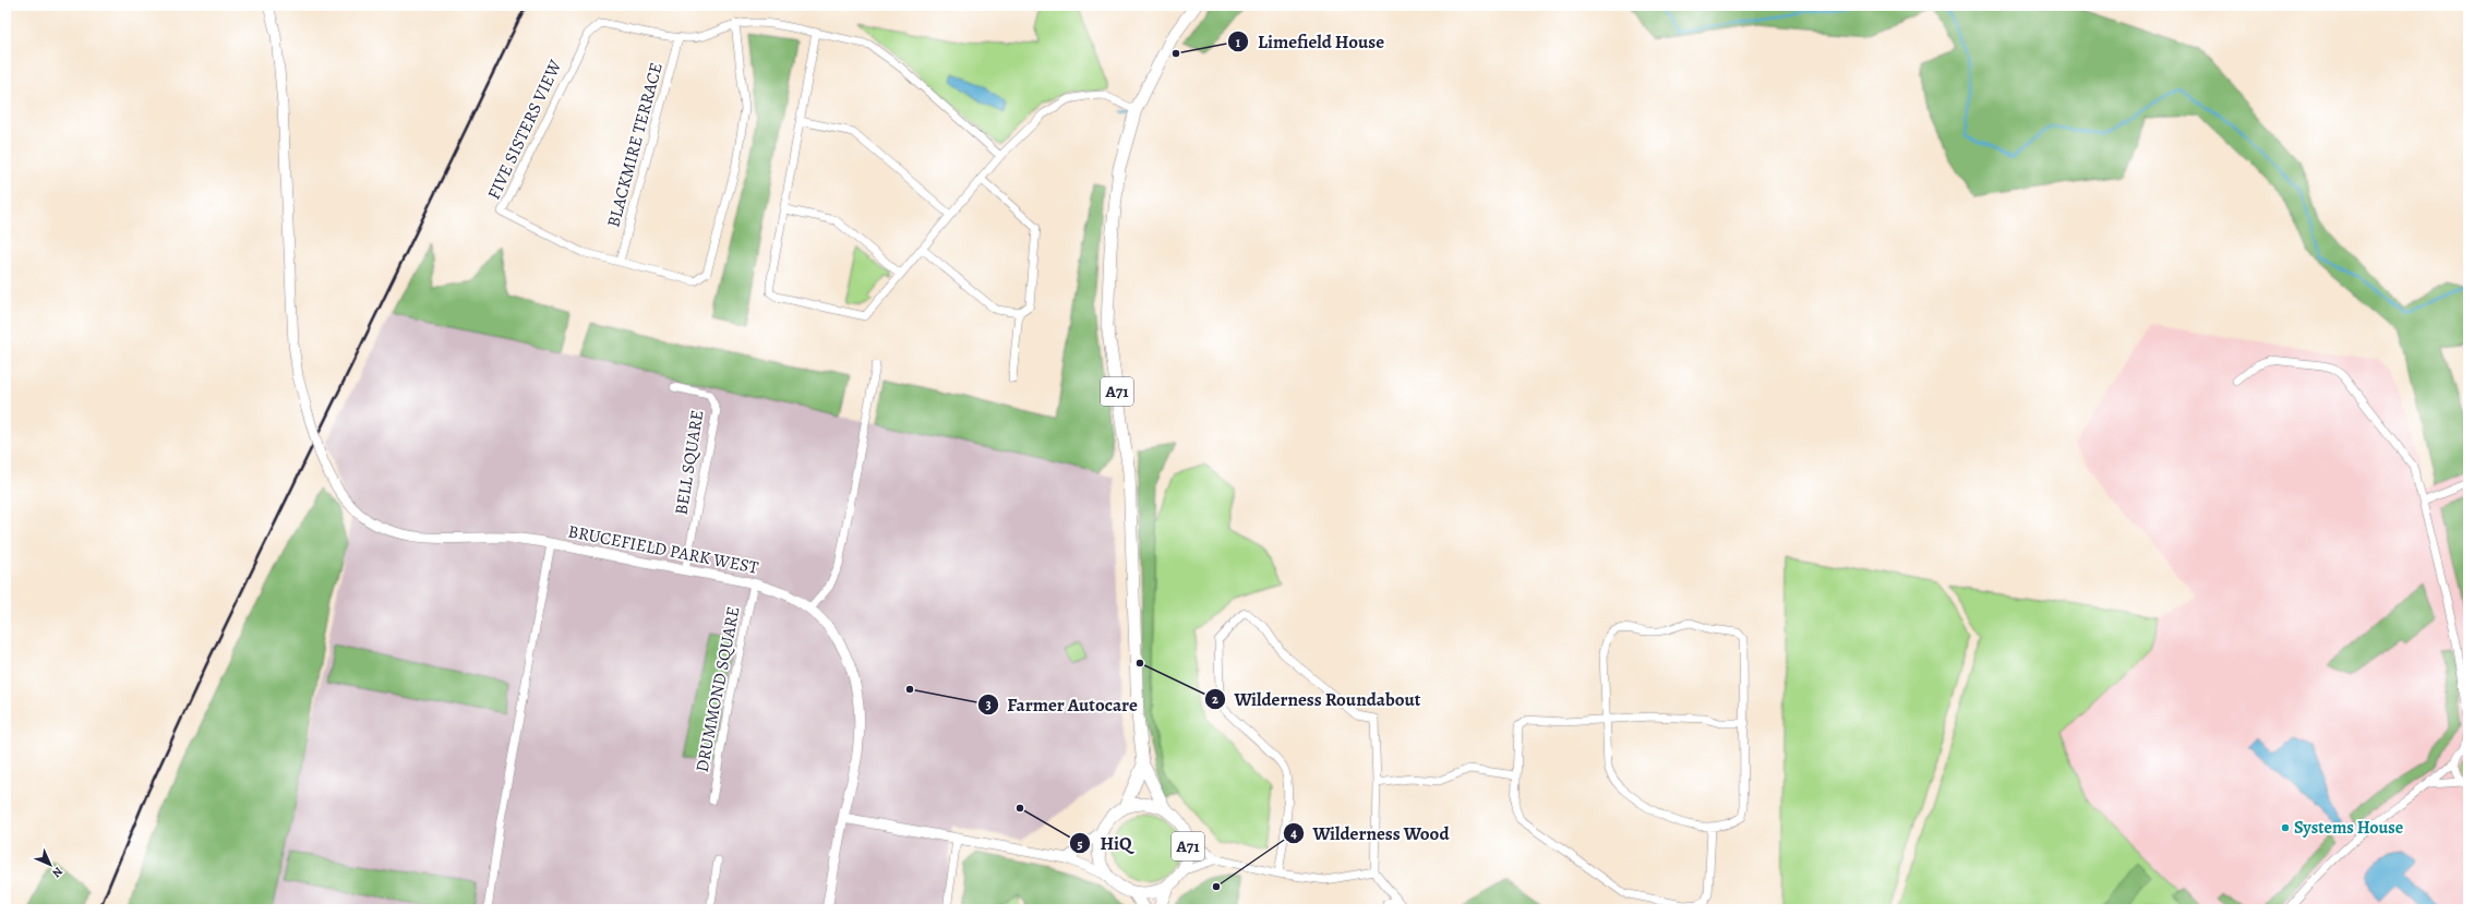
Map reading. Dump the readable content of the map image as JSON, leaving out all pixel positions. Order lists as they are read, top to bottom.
{
  "streets": {
    "main road": ["A71"],
    "street": [
      "FIVE SISTERS VIEW",
      "BLACKMIRE TERRACE",
      "BELL SQUARE",
      "BRUCEFIELD PARK WEST",
      "DRUMMOND SQUARE"
    ]
  },
  "crossings": [
    ["FIVE SISTERS VIEW", "BLACKMIRE TERRACE"],
    ["BELL SQUARE", "BRUCEFIELD PARK WEST"],
    ["BRUCEFIELD PARK WEST", "DRUMMOND SQUARE"]
  ],
  "places": [
    "Limefield House",
    "Wilderness Roundabout",
    "Farmer Autocare",
    "HiQ",
    "Systems House",
    "Wilderness Wood"
  ],
  "north": "bottom right"
}
